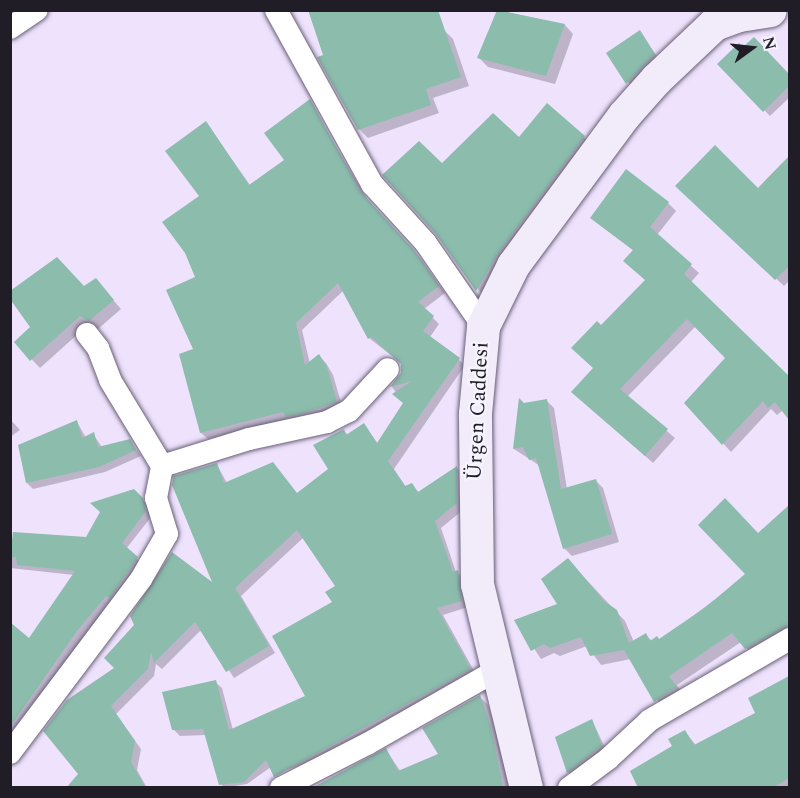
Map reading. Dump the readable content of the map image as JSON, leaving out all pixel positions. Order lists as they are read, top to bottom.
{
  "streets": {
    "street": ["Ürgen Caddesi"]
  },
  "north": "right"
}
